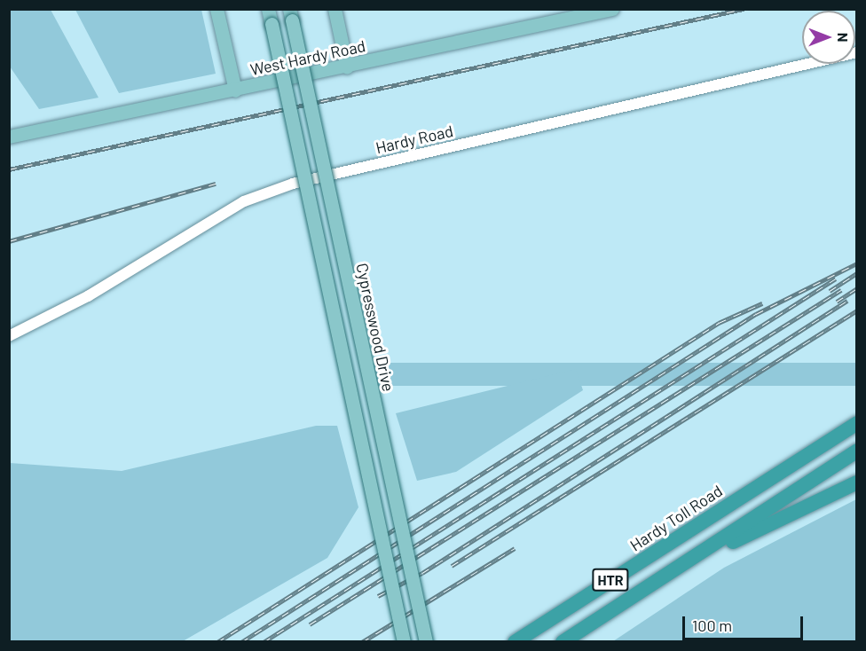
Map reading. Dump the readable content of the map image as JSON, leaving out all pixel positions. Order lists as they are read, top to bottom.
{
  "streets": {
    "highway": ["Hardy Toll Road", "HTR"],
    "main road": ["West Hardy Road", "Cypresswood Drive"],
    "street": ["Hardy Road"]
  },
  "scale_bar": "100 m",
  "north": "right"
}
